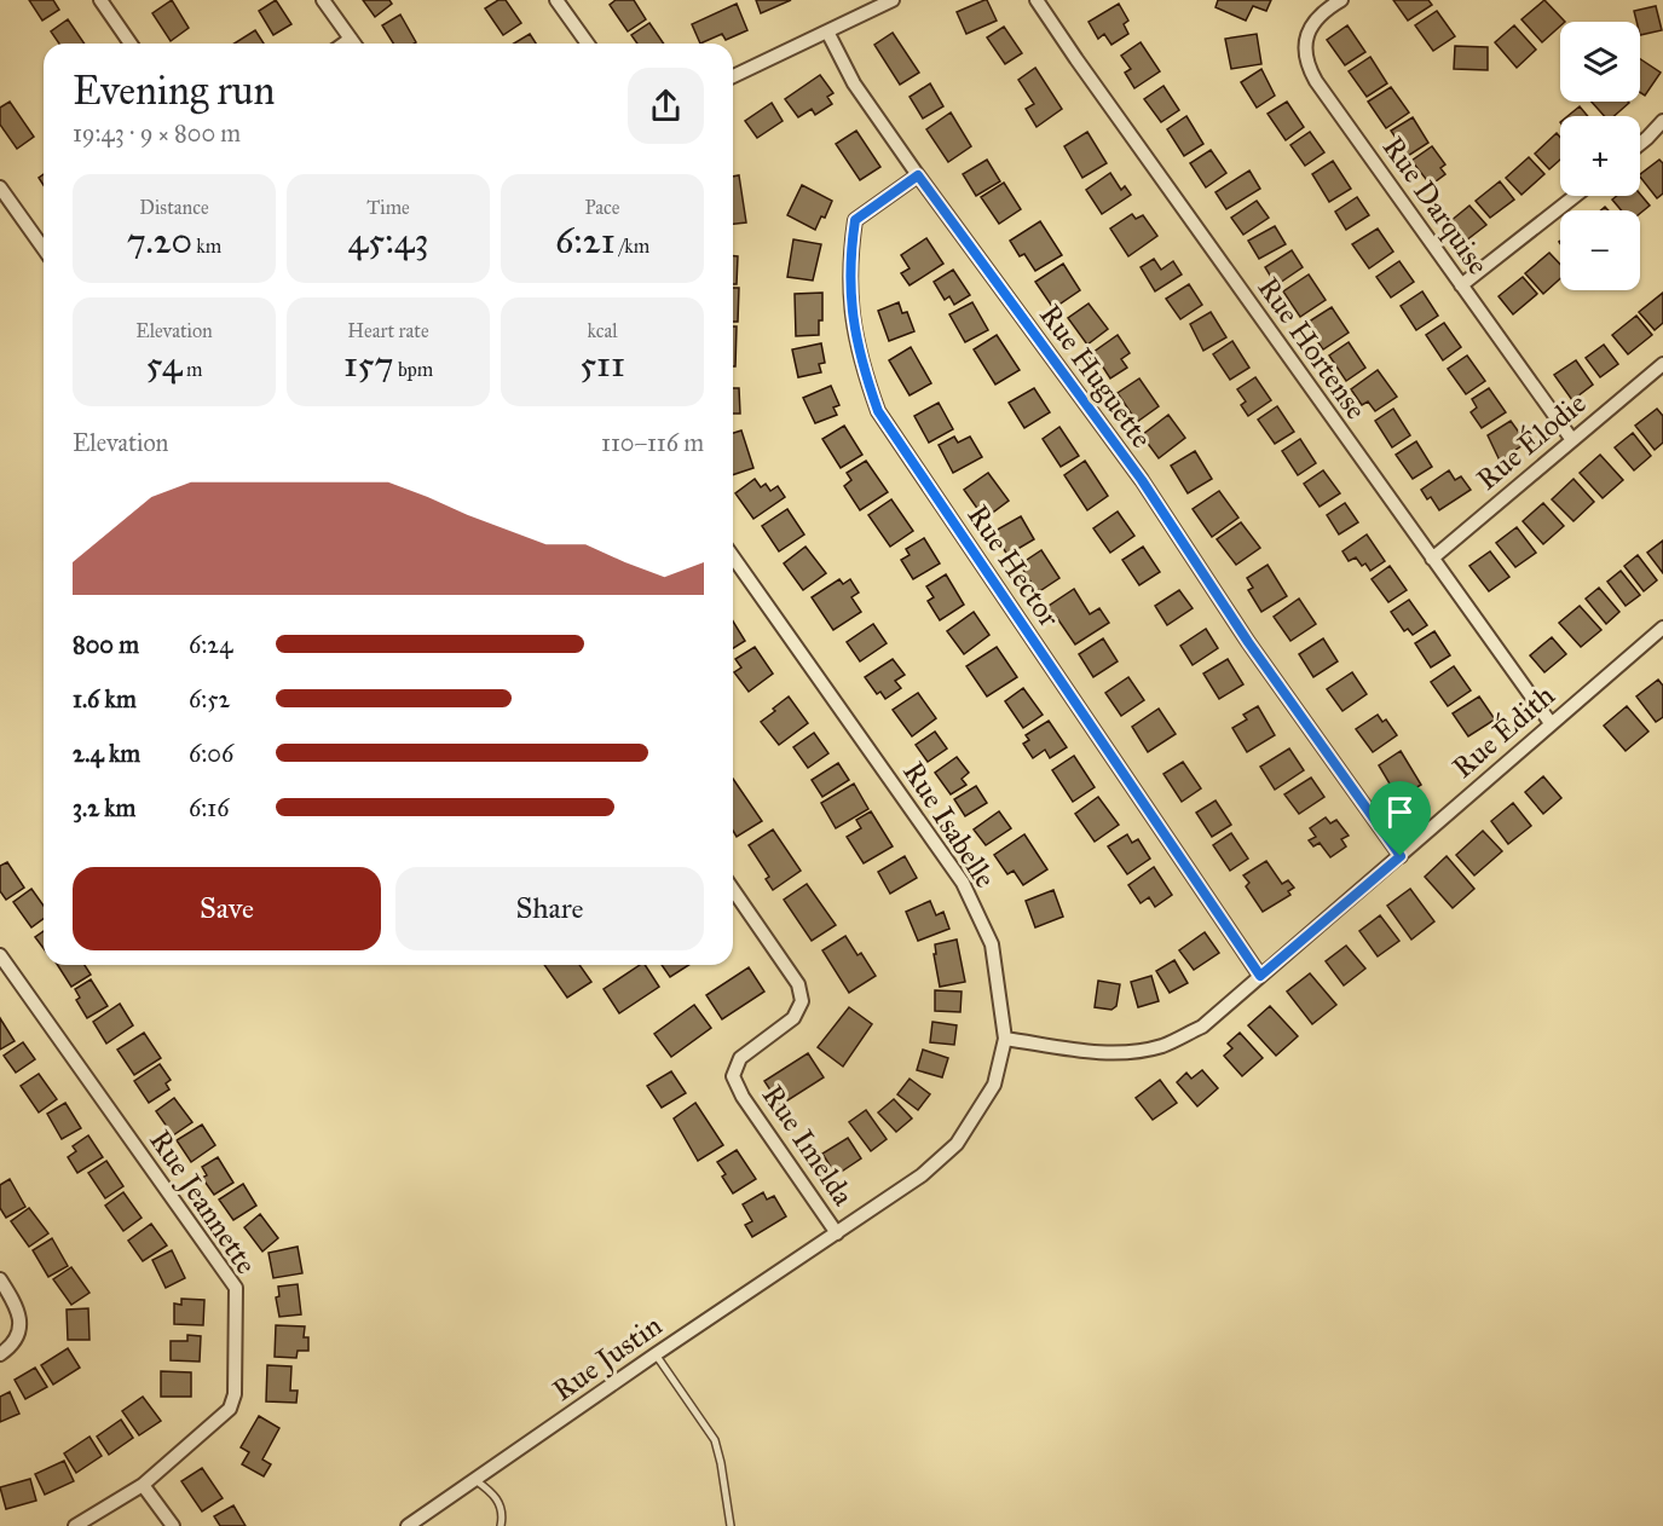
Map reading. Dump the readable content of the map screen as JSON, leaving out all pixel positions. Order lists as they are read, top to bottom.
{
  "streets": {
    "street": [
      "Rue Darquise",
      "Rue Hortense",
      "Rue Huguette",
      "Rue Élodie",
      "Rue Hector",
      "Rue Édith",
      "Rue Isabelle",
      "Rue Imelda",
      "Rue Jeannette",
      "Rue Justin"
    ]
  },
  "crossings": [
    ["Rue Darquise", "Rue Élodie"],
    ["Rue Hortense", "Rue Élodie"],
    ["Rue Hortense", "Rue Édith"],
    ["Rue Huguette", "Rue Hector"],
    ["Rue Huguette", "Rue Édith"],
    ["Rue Hector", "Rue Édith"],
    ["Rue Édith", "Rue Isabelle"],
    ["Rue Isabelle", "Rue Imelda"],
    ["Rue Isabelle", "Rue Justin"],
    ["Rue Imelda", "Rue Justin"]
  ],
  "page": {
    "map_buttons": ["+", "−"],
    "heading": ["Evening run", "19:43 · 9 × 800 m"],
    "stats": [
      ["Distance", "7.20 km"],
      ["Time", "45:43"],
      ["Pace", "6:21 /km"],
      ["Elevation", "54 m"],
      ["Heart rate", "157 bpm"],
      ["kcal", "511"]
    ],
    "chart": ["Elevation", "110–116 m"],
    "list": [
      {
        "name": "800 m",
        "note": "6:24"
      },
      {
        "name": "1.6 km",
        "note": "6:52"
      },
      {
        "name": "2.4 km",
        "note": "6:06"
      },
      {
        "name": "3.2 km",
        "note": "6:16"
      }
    ],
    "buttons": ["Save", "Share"]
  }
}
